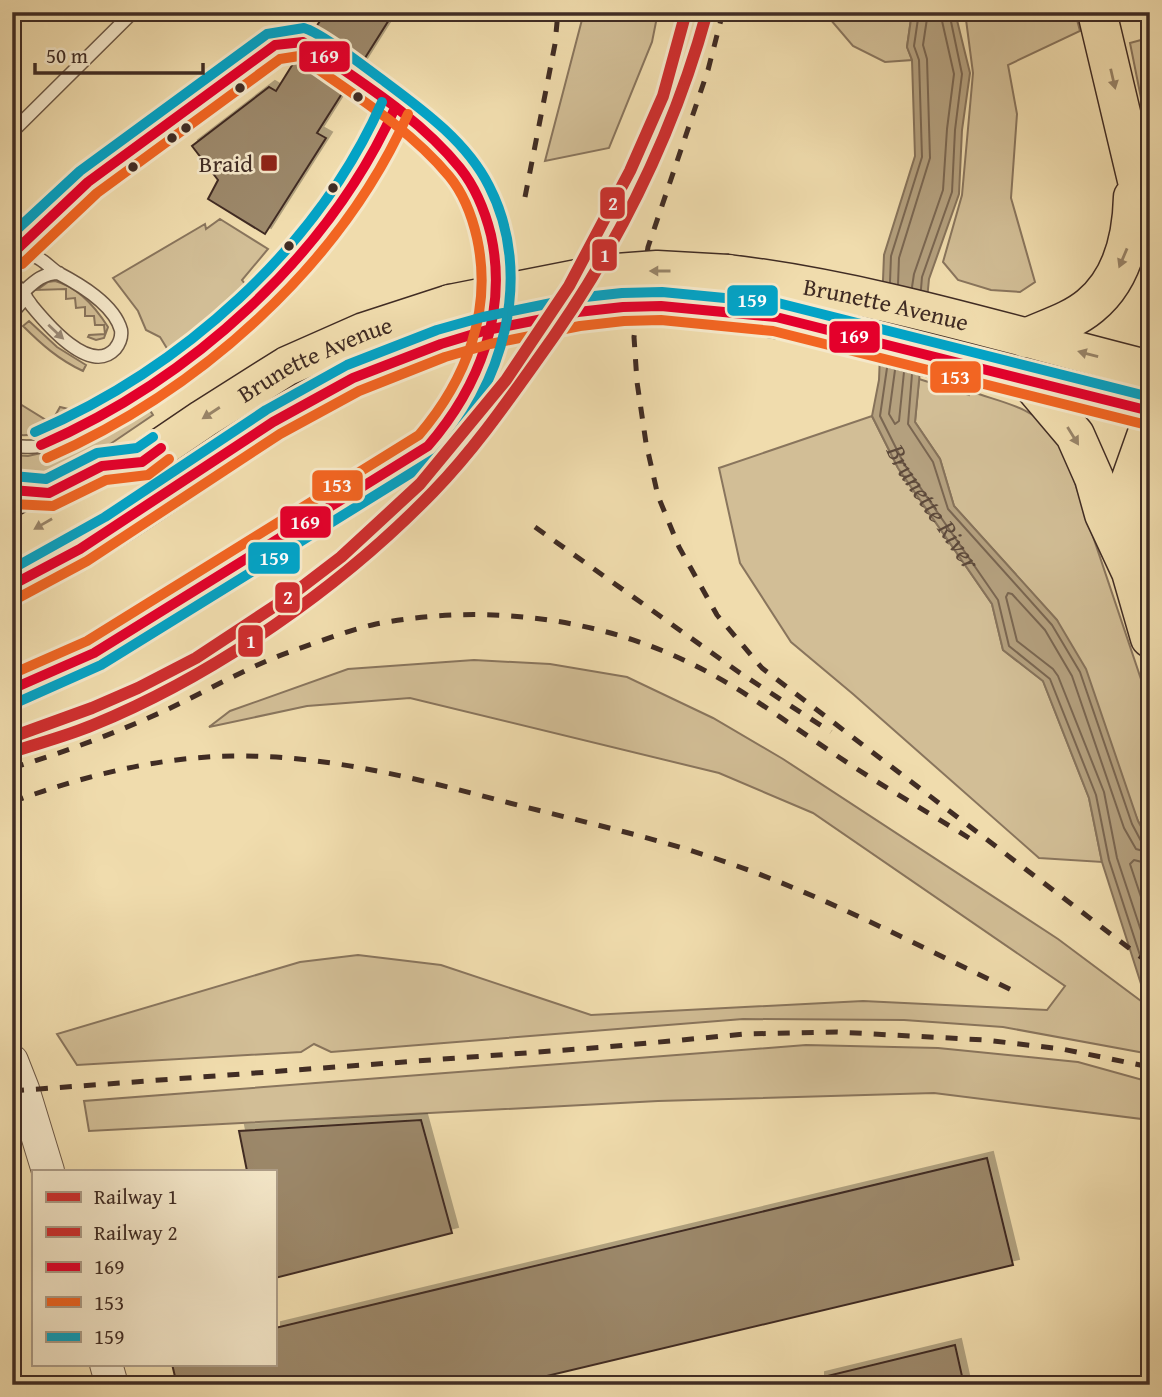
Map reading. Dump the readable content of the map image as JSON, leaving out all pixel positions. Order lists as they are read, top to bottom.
{
  "streets": {
    "main road": ["Brunette Avenue"]
  },
  "water": ["Brunette River"],
  "places": {
    "transit": ["Braid"]
  },
  "lines": [
    "rail line 1",
    "rail line 2",
    "transit line 159",
    "transit line 169",
    "transit line 153"
  ],
  "legend": [
    "Railway 1",
    "Railway 2",
    "169",
    "153",
    "159"
  ],
  "scale_bar": "50 m"
}
